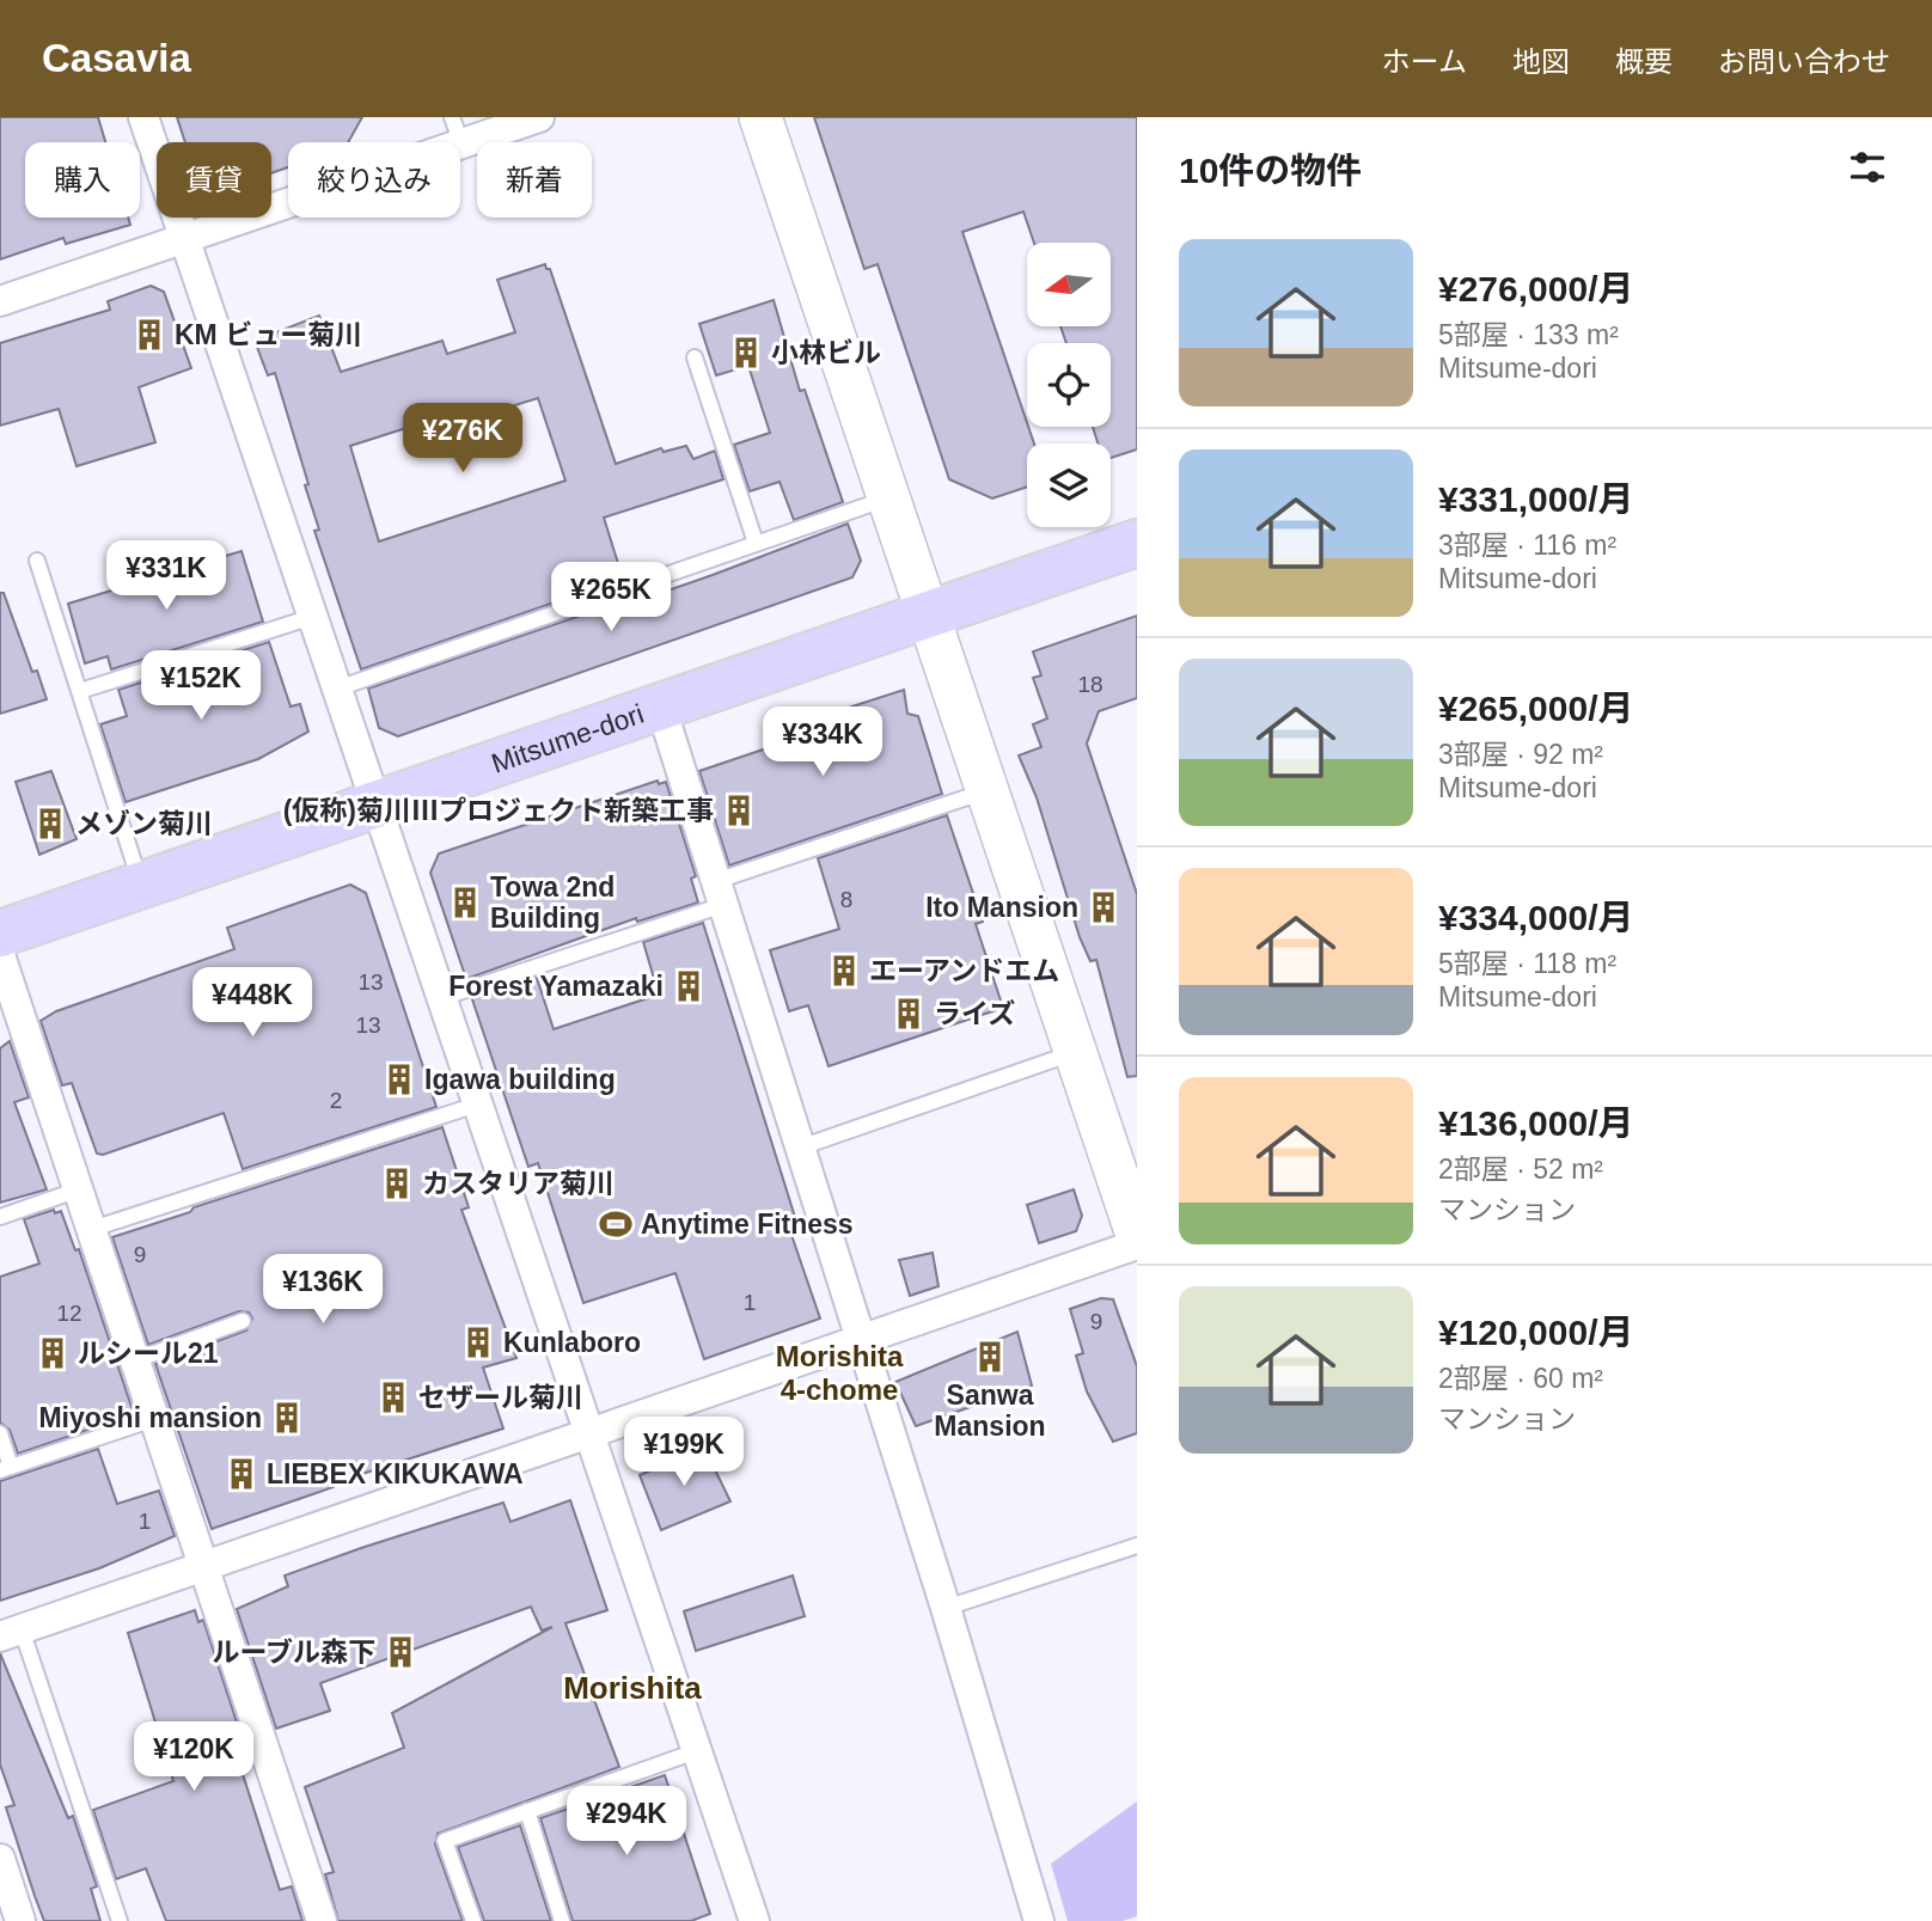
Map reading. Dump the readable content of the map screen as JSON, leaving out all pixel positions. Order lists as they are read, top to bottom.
{
  "streets": {
    "main road": ["Mitsume-dori"]
  },
  "districts": ["Morishita 4-chome", "Morishita"],
  "places": {
    "building": [
      "KM ビュー菊川",
      "小林ビル",
      "(仮称)菊川Ⅲプロジェクト新築工事",
      "メゾン菊川",
      "Towa 2nd Building",
      "Ito Mansion",
      "エーアンドエム",
      "Forest Yamazaki",
      "ライズ",
      "Igawa building",
      "カスタリア菊川",
      "Kunlaboro",
      "ルシール21",
      "Sanwa Mansion",
      "セザール菊川",
      "Miyoshi mansion",
      "LIEBEX KIKUKAWA",
      "ルーブル森下"
    ],
    "sports": ["Anytime Fitness"]
  },
  "house_numbers": [
    "18",
    "8",
    "13",
    "13",
    "2",
    "9",
    "1",
    "12",
    "9",
    "1"
  ],
  "north": "left",
  "page": {
    "header": "Casavia",
    "nav": [
      "ホーム",
      "地図",
      "概要",
      "お問い合わせ"
    ],
    "heading": "10件の物件",
    "chip": [
      "購入",
      "賃貸",
      "絞り込み",
      "新着"
    ],
    "list": [
      {
        "name": "¥276,000/月",
        "note": "5部屋 · 133 m² · Mitsume-dori"
      },
      {
        "name": "¥331,000/月",
        "note": "3部屋 · 116 m² · Mitsume-dori"
      },
      {
        "name": "¥265,000/月",
        "note": "3部屋 · 92 m² · Mitsume-dori"
      },
      {
        "name": "¥334,000/月",
        "note": "5部屋 · 118 m² · Mitsume-dori"
      },
      {
        "name": "¥136,000/月",
        "note": "2部屋 · 52 m² · マンション"
      },
      {
        "name": "¥120,000/月",
        "note": "2部屋 · 60 m² · マンション"
      }
    ],
    "price": [
      "¥276K",
      "¥331K",
      "¥265K",
      "¥152K",
      "¥334K",
      "¥448K",
      "¥136K",
      "¥199K",
      "¥120K",
      "¥294K"
    ]
  }
}
